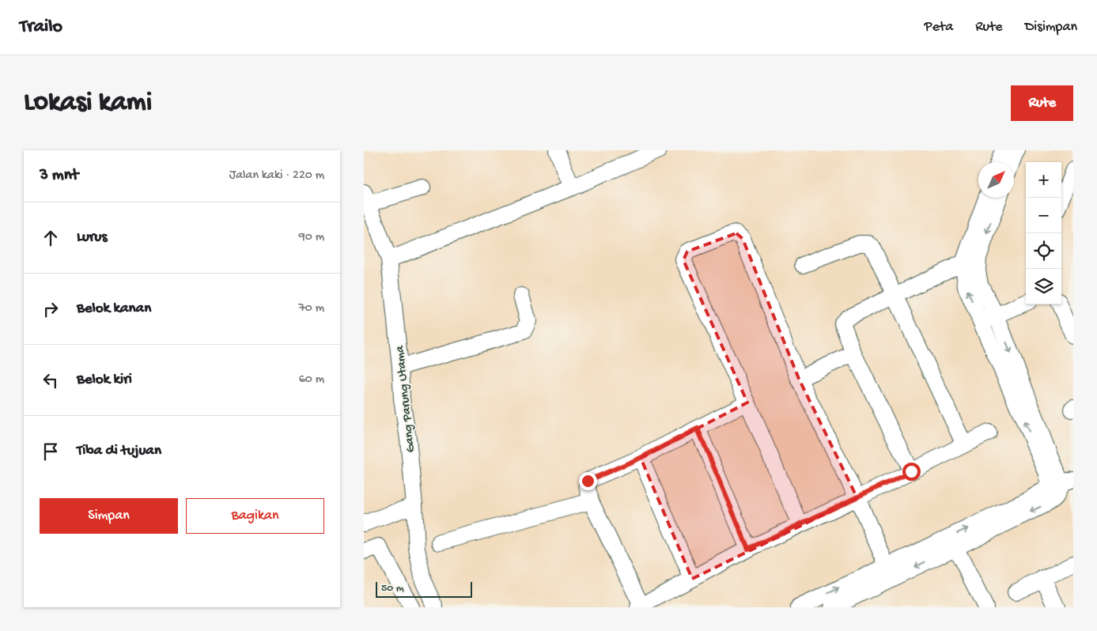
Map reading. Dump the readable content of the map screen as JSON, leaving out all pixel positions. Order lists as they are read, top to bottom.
{
  "streets": {
    "street": ["Gang Parung Utama"]
  },
  "scale_bar": "50 m",
  "north": "top right",
  "page": {
    "header": "Trailo",
    "nav": ["Peta", "Rute", "Disimpan"],
    "buttons": [
      "Rute",
      ["Simpan", "Bagikan"]
    ],
    "title": "Lokasi kami",
    "heading": ["3 mnt", "Jalan kaki · 220 m"],
    "map_buttons": ["+", "−"],
    "list": [
      ["Lurus", "90 m"],
      ["Belok kanan", "70 m"],
      ["Belok kiri", "60 m"],
      "Tiba di tujuan"
    ],
    "scale": "50 m"
  }
}
